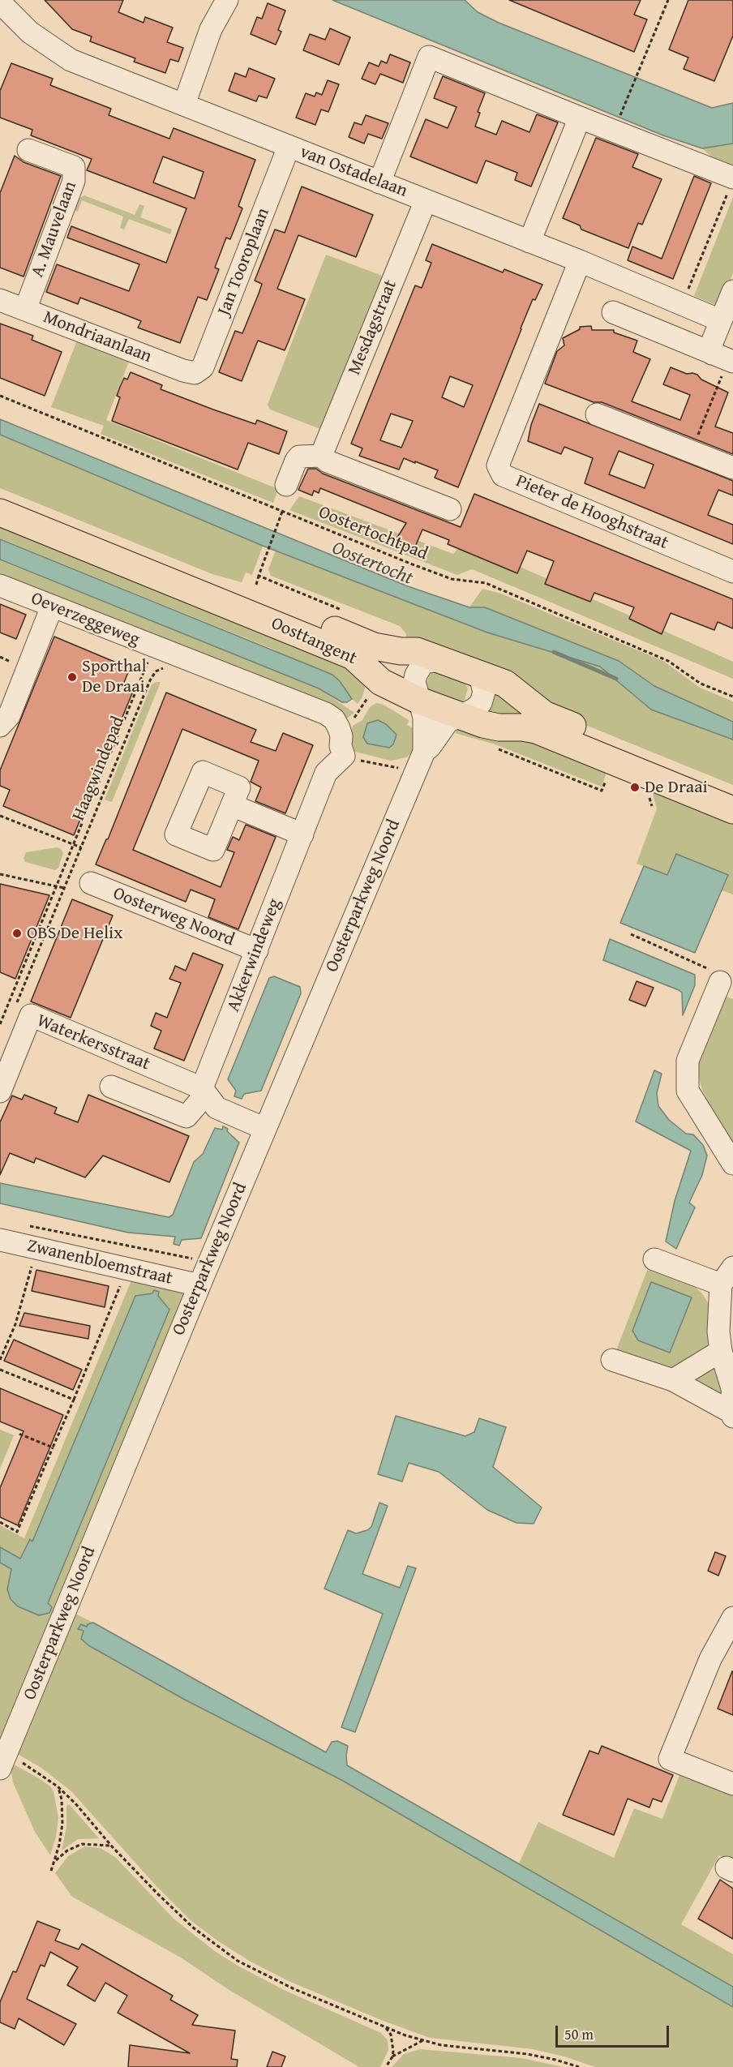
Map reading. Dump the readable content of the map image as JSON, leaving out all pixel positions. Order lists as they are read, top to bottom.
{
  "streets": {
    "main road": ["Oosttangent"],
    "street": [
      "van Ostadelaan",
      "A. Mauvelaan",
      "Jan Tooroplaan",
      "Mesdagstraat",
      "Mondriaanlaan",
      "Pieter de Hooghstraat",
      "Oeverzeggeweg",
      "Oosterparkweg Noord",
      "Oosterweg Noord",
      "Akkerwindeweg",
      "Waterkersstraat",
      "Zwanenbloemstraat"
    ],
    "path": ["Oostertochtpad", "Haagwindepad"]
  },
  "crossings": [
    ["van Ostadelaan", "Jan Tooroplaan"],
    ["van Ostadelaan", "Mesdagstraat"],
    ["van Ostadelaan", "Pieter de Hooghstraat"],
    ["A. Mauvelaan", "Mondriaanlaan"],
    ["Jan Tooroplaan", "Mondriaanlaan"],
    ["Oeverzeggeweg", "Haagwindepad"],
    ["Oosttangent", "Oosterparkweg Noord"],
    ["Oosterparkweg Noord", "Zwanenbloemstraat"],
    ["Oosterweg Noord", "Akkerwindeweg"],
    ["Akkerwindeweg", "Waterkersstraat"]
  ],
  "water": ["Oostertocht"],
  "places": ["Sporthal De Draai", "De Draai", "OBS De Helix"],
  "scale_bar": "50 m"
}
